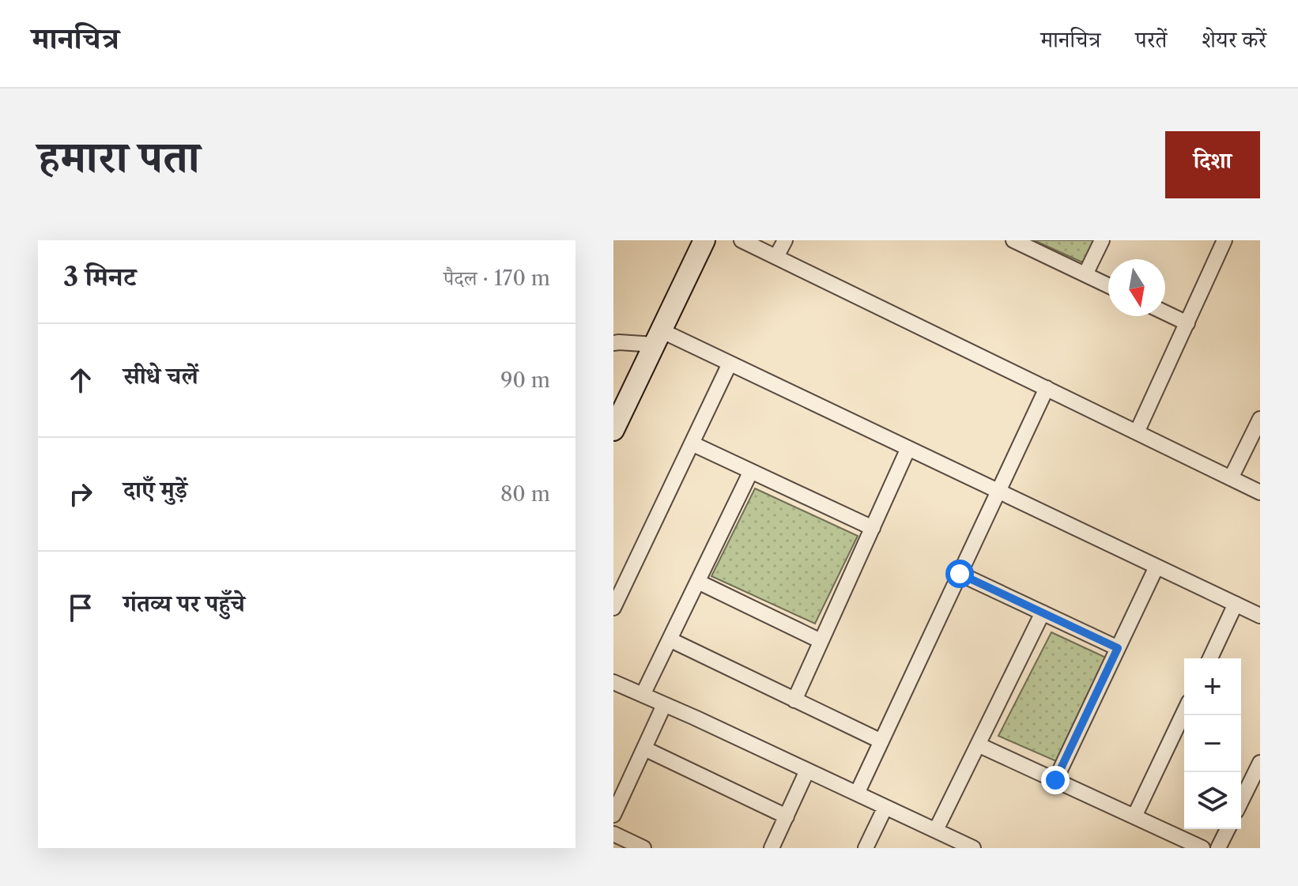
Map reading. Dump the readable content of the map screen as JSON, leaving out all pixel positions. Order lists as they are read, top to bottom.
{
  "north": "bottom",
  "page": {
    "header": "मानचित्र",
    "nav": ["मानचित्र", "परतें", "शेयर करें"],
    "title": "हमारा पता",
    "buttons": "दिशा",
    "heading": ["3 मिनट", "पैदल · 170 m"],
    "list": [
      ["सीधे चलें", "90 m"],
      ["दाएँ मुड़ें", "80 m"],
      "गंतव्य पर पहुँचे"
    ],
    "map_buttons": ["+", "−"]
  }
}
